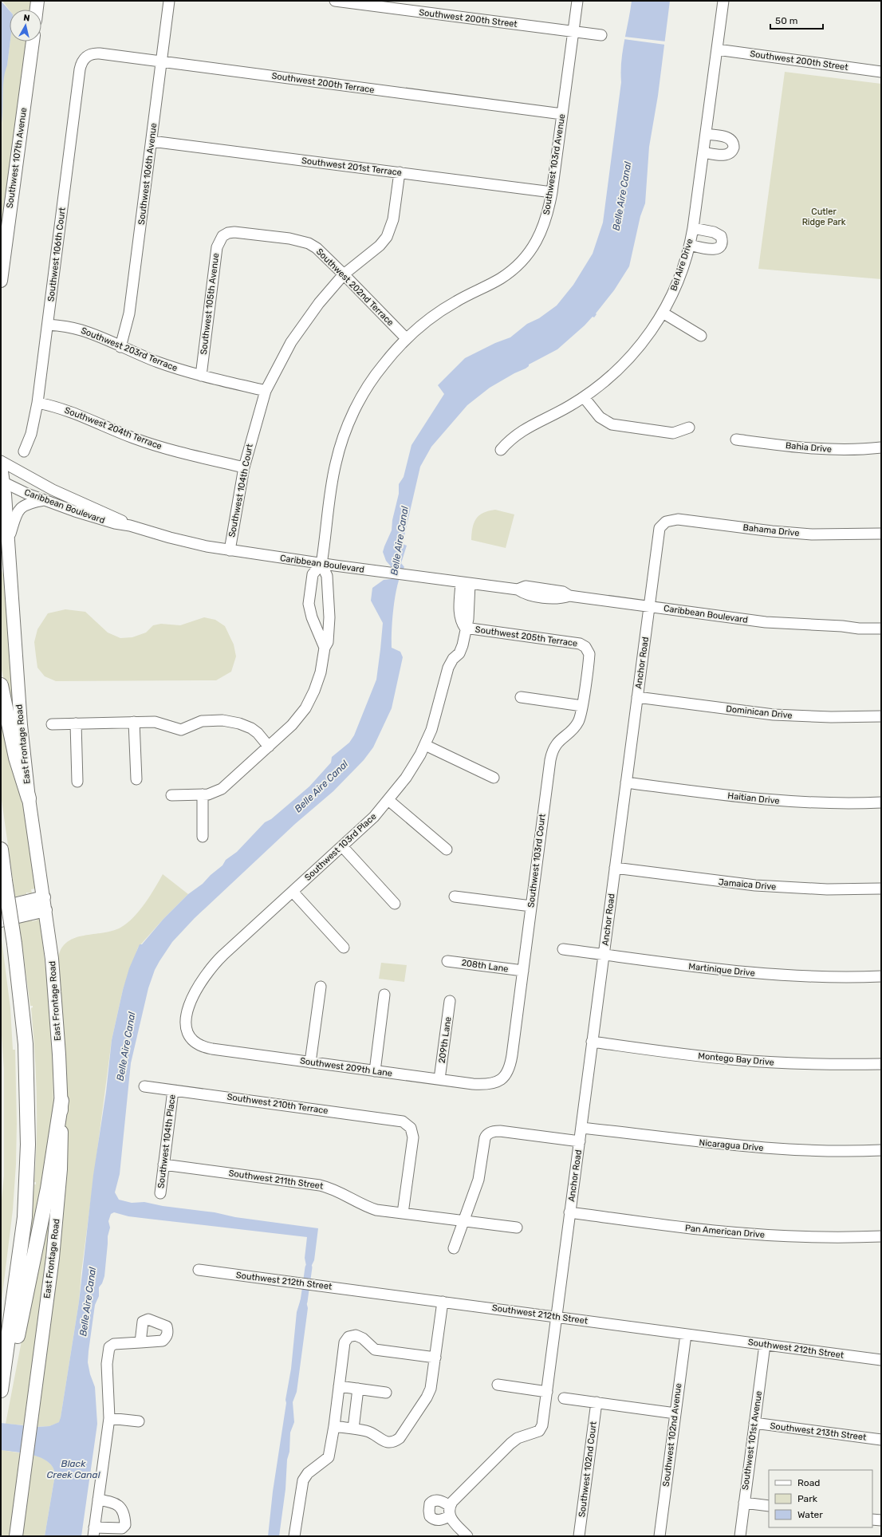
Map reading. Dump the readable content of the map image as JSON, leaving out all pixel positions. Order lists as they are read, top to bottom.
{
  "streets": {
    "main road": ["Southwest 107th Avenue", "East Frontage Road"],
    "street": [
      "Southwest 200th Street",
      "Southwest 200th Terrace",
      "Southwest 103rd Avenue",
      "Southwest 201st Terrace",
      "Southwest 106th Avenue",
      "Southwest 106th Court",
      "Bel Aire Drive",
      "Southwest 202nd Terrace",
      "Southwest 105th Avenue",
      "Southwest 203rd Terrace",
      "Southwest 204th Terrace",
      "Bahia Drive",
      "Southwest 104th Court",
      "Caribbean Boulevard",
      "Bahama Drive",
      "Southwest 205th Terrace",
      "Anchor Road",
      "Dominican Drive",
      "Haitian Drive",
      "Southwest 103rd Place",
      "Southwest 103rd Court",
      "Jamaica Drive",
      "208th Lane",
      "Martinique Drive",
      "209th Lane",
      "Montego Bay Drive",
      "Southwest 209th Lane",
      "Southwest 210th Terrace",
      "Southwest 104th Place",
      "Nicaragua Drive",
      "Southwest 211th Street",
      "Pan American Drive",
      "Southwest 212th Street",
      "Southwest 213th Street",
      "Southwest 102nd Avenue",
      "Southwest 101st Avenue",
      "Southwest 102nd Court"
    ]
  },
  "crossings": [
    ["Southwest 200th Street", "Southwest 103rd Avenue"],
    ["Southwest 200th Street", "Bel Aire Drive"],
    ["Southwest 200th Terrace", "Southwest 103rd Avenue"],
    ["Southwest 200th Terrace", "Southwest 106th Avenue"],
    ["Southwest 200th Terrace", "Southwest 106th Court"],
    ["Southwest 103rd Avenue", "Southwest 201st Terrace"],
    ["Southwest 103rd Avenue", "Southwest 202nd Terrace"],
    ["Southwest 103rd Avenue", "Caribbean Boulevard"],
    ["Southwest 201st Terrace", "Southwest 106th Avenue"],
    ["Southwest 201st Terrace", "Southwest 104th Court"],
    ["Southwest 106th Avenue", "Southwest 203rd Terrace"],
    ["Southwest 106th Court", "Southwest 203rd Terrace"],
    ["Southwest 106th Court", "Southwest 204th Terrace"],
    ["Southwest 202nd Terrace", "Southwest 105th Avenue"],
    ["Southwest 202nd Terrace", "Southwest 104th Court"],
    ["Southwest 105th Avenue", "Southwest 203rd Terrace"],
    ["Southwest 203rd Terrace", "Southwest 104th Court"],
    ["Southwest 204th Terrace", "Southwest 104th Court"],
    ["Southwest 104th Court", "Caribbean Boulevard"],
    ["Caribbean Boulevard", "Anchor Road"],
    ["Caribbean Boulevard", "East Frontage Road"],
    ["Caribbean Boulevard", "Southwest 103rd Place"],
    ["Bahama Drive", "Anchor Road"],
    ["Southwest 205th Terrace", "Southwest 103rd Place"],
    ["Southwest 205th Terrace", "Southwest 103rd Court"],
    ["Anchor Road", "Dominican Drive"],
    ["Anchor Road", "Haitian Drive"],
    ["Anchor Road", "Jamaica Drive"],
    ["Anchor Road", "Martinique Drive"],
    ["Anchor Road", "Montego Bay Drive"],
    ["Anchor Road", "Nicaragua Drive"],
    ["Anchor Road", "Pan American Drive"],
    ["Anchor Road", "Southwest 212th Street"],
    ["Southwest 103rd Place", "Southwest 209th Lane"],
    ["Southwest 103rd Court", "208th Lane"],
    ["Southwest 103rd Court", "Southwest 209th Lane"],
    ["209th Lane", "Southwest 209th Lane"],
    ["Southwest 210th Terrace", "Southwest 104th Place"],
    ["Southwest 210th Terrace", "Southwest 211th Street"],
    ["Southwest 104th Place", "Southwest 211th Street"],
    ["Southwest 212th Street", "Southwest 102nd Avenue"],
    ["Southwest 212th Street", "Southwest 101st Avenue"],
    ["Southwest 213th Street", "Southwest 101st Avenue"]
  ],
  "water": ["Belle Aire Canal", "Black Creek Canal"],
  "parks": ["Cutler Ridge Park"],
  "legend": ["Road", "Park", "Water"],
  "scale_bar": "50 m",
  "north": "top"
}
